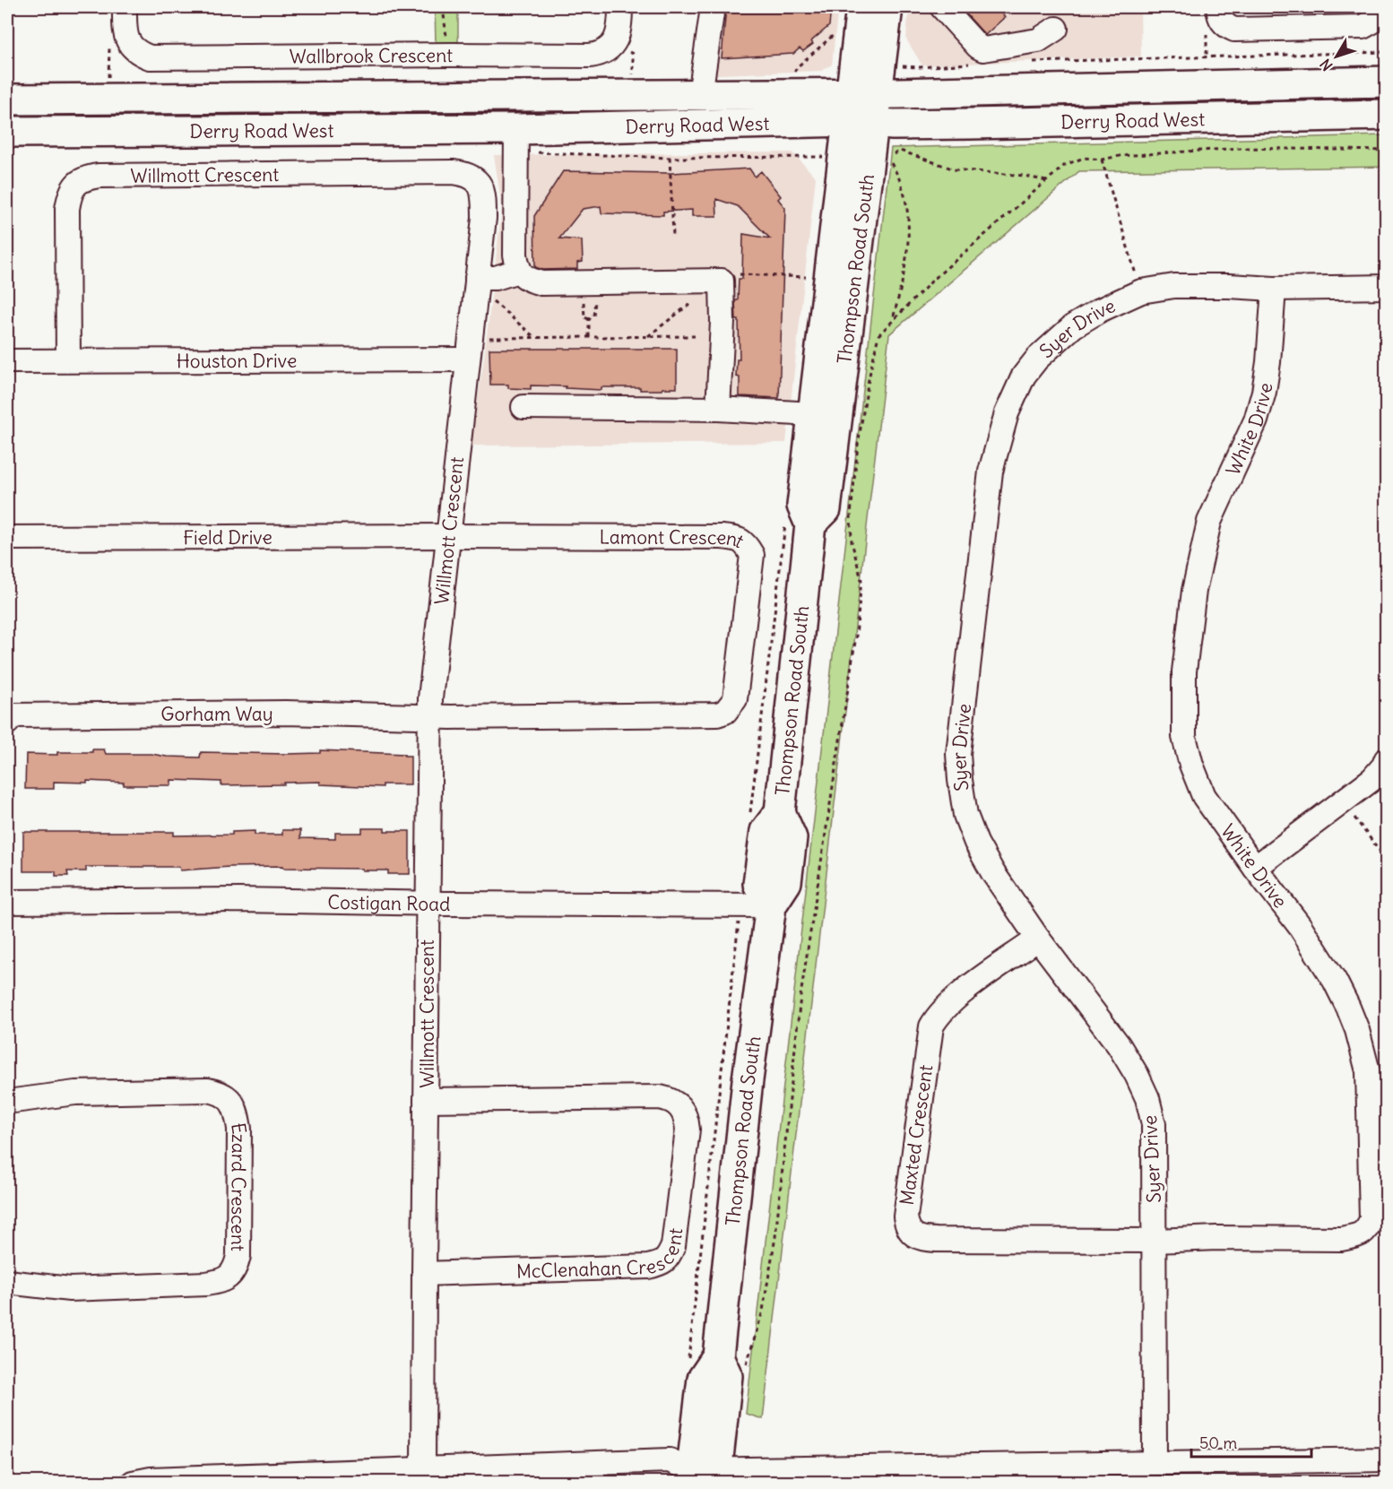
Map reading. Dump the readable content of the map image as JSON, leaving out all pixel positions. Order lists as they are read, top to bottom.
{
  "streets": {
    "main road": ["Derry Road West", "Thompson Road South"],
    "street": [
      "Wallbrook Crescent",
      "Willmott Crescent",
      "Syer Drive",
      "Houston Drive",
      "White Drive",
      "Field Drive",
      "Lamont Crescent",
      "Gorham Way",
      "Costigan Road",
      "Maxted Crescent",
      "Ezard Crescent",
      "McClenahan Crescent"
    ]
  },
  "crossings": [
    ["Derry Road West", "Thompson Road South"],
    ["Willmott Crescent", "Houston Drive"],
    ["Willmott Crescent", "Field Drive"],
    ["Willmott Crescent", "Lamont Crescent"],
    ["Willmott Crescent", "Gorham Way"],
    ["Willmott Crescent", "Costigan Road"],
    ["Willmott Crescent", "McClenahan Crescent"],
    ["Thompson Road South", "Costigan Road"],
    ["Syer Drive", "White Drive"],
    ["Syer Drive", "Maxted Crescent"],
    ["White Drive", "Maxted Crescent"],
    ["Field Drive", "Lamont Crescent"],
    ["Lamont Crescent", "Gorham Way"]
  ],
  "scale_bar": "50 m",
  "north": "bottom left"
}
